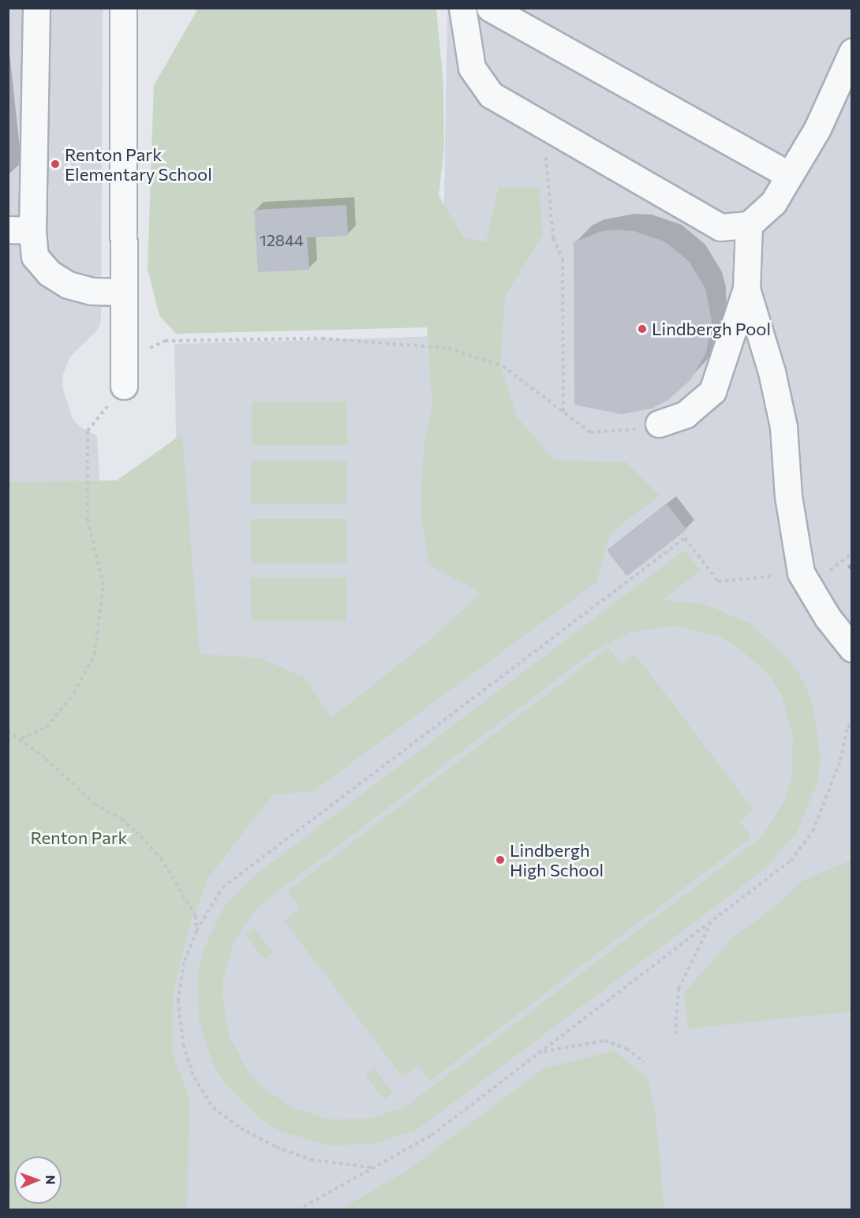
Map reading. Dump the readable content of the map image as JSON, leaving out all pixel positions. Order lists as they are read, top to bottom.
{
  "parks": ["Renton Park"],
  "places": ["Renton Park Elementary School", "Lindbergh Pool", "Lindbergh High School"],
  "house_numbers": ["12844"],
  "north": "right"
}
